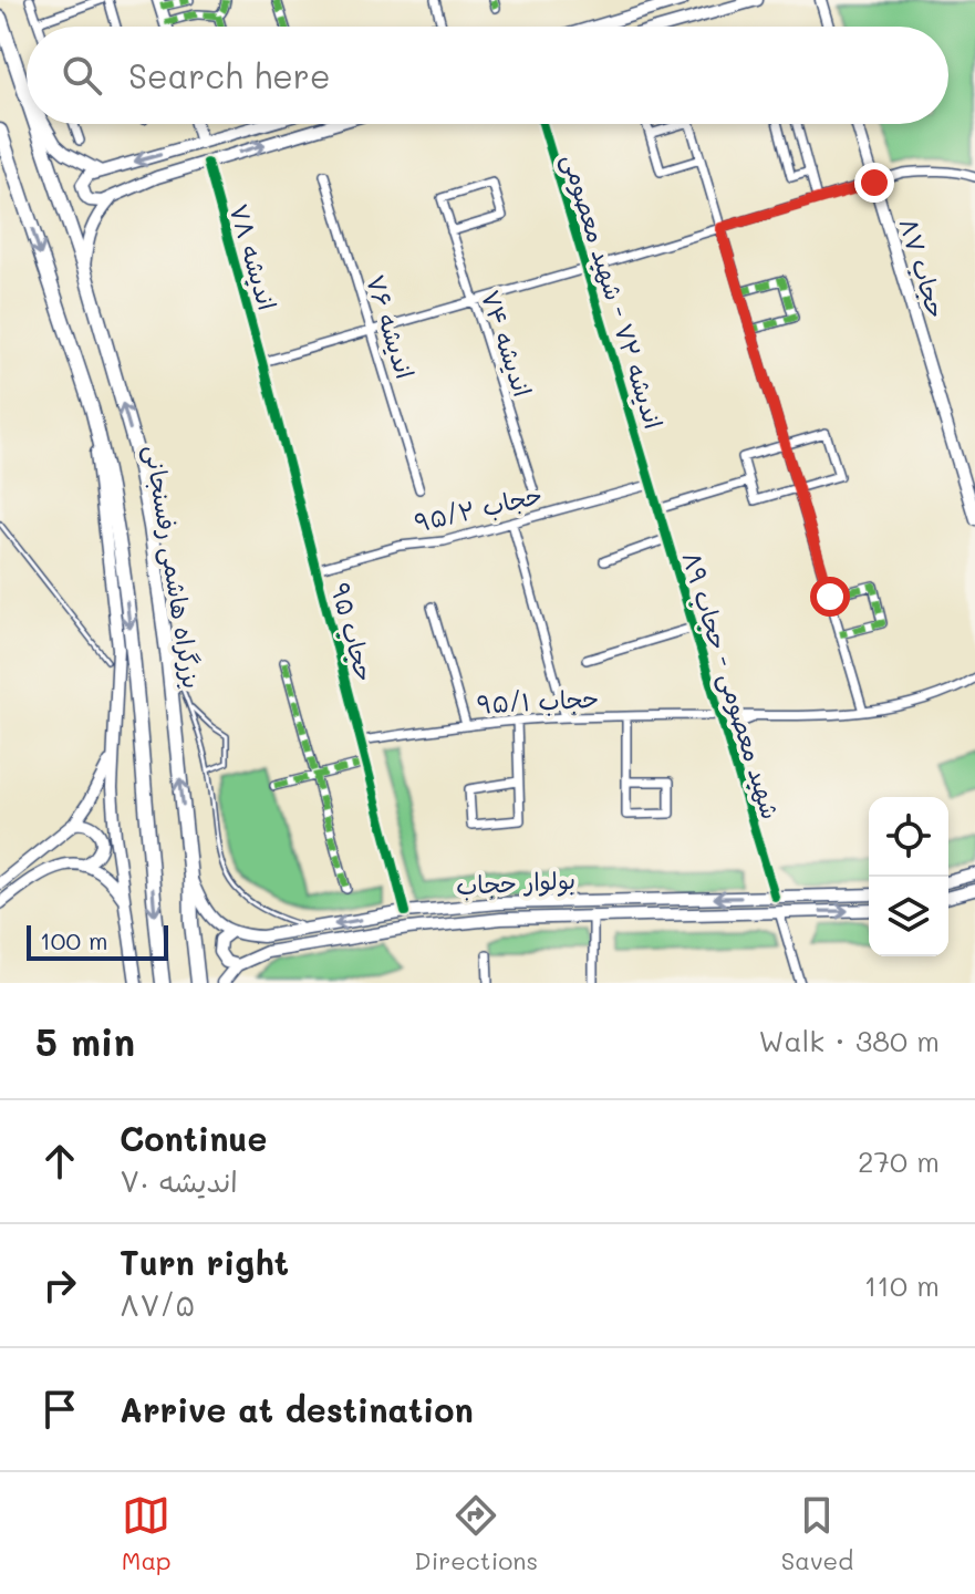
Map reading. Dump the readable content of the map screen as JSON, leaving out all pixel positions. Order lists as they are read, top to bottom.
{
  "streets": {
    "highway": ["بزرگراه هاشمی رفسنجانی"],
    "main road": ["حجاب ۸۷", "بولوار حجاب"],
    "street": [
      "اندیشه ۷۸",
      "اندیشه ۷۲ - شهید معصومی",
      "اندیشه ۷۶",
      "اندیشه ۷۴",
      "حجاب ۹۵/۲",
      "حجاب ۹۵",
      "شهید معصومی - حجاب ۸۹",
      "حجاب ۹۵/۱"
    ]
  },
  "crossings": [
    ["اندیشه ۷۸", "حجاب ۹۵"],
    ["اندیشه ۷۲ - شهید معصومی", "حجاب ۹۵/۲"],
    ["اندیشه ۷۲ - شهید معصومی", "شهید معصومی - حجاب ۸۹"],
    ["حجاب ۹۵/۲", "حجاب ۹۵"],
    ["حجاب ۹۵/۲", "شهید معصومی - حجاب ۸۹"],
    ["حجاب ۹۵", "حجاب ۹۵/۱"],
    ["حجاب ۹۵", "بولوار حجاب"],
    ["شهید معصومی - حجاب ۸۹", "حجاب ۹۵/۱"],
    ["شهید معصومی - حجاب ۸۹", "بولوار حجاب"]
  ],
  "scale_bar": "100 m",
  "page": {
    "search": "Search here",
    "scale": "100 m",
    "heading": ["5 min", "Walk · 380 m"],
    "list": [
      ["Continue", "اندیشه ۷۰", "270 m"],
      ["Turn right", "۸۷/۵", "110 m"],
      "Arrive at destination"
    ],
    "nav": ["Map", "Directions", "Saved"]
  }
}
